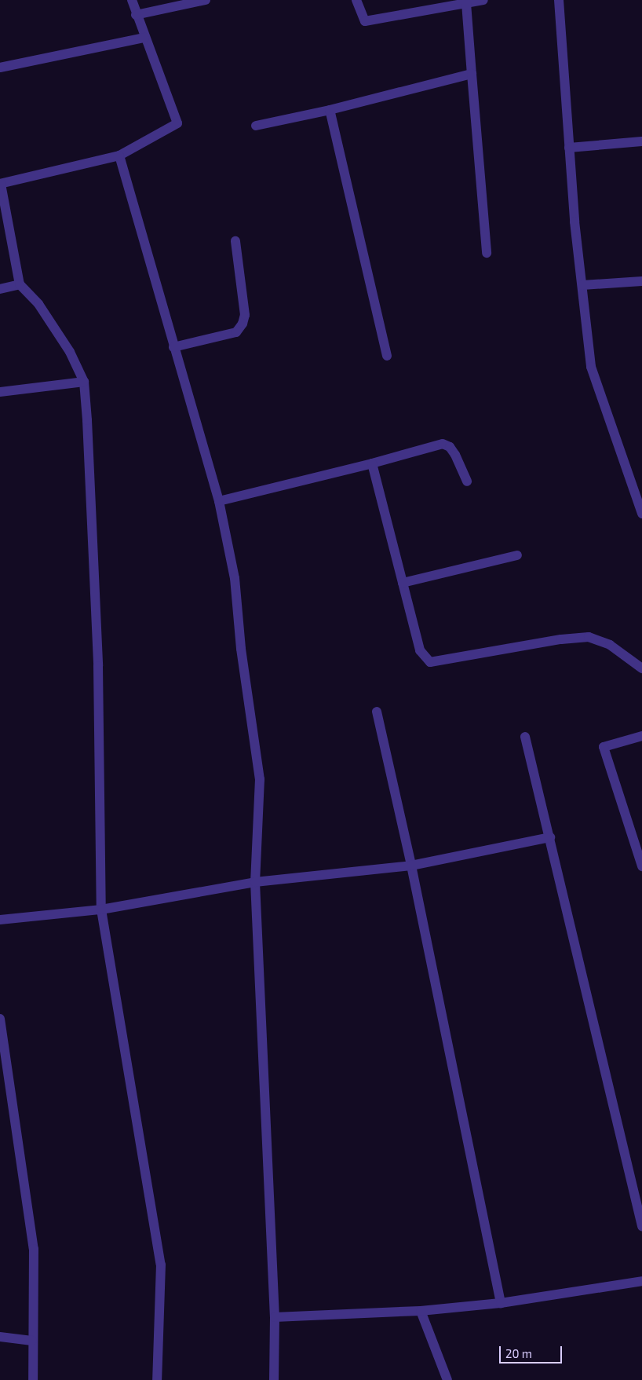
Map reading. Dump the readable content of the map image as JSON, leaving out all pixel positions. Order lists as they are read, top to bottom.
{
  "scale_bar": "20 m"
}
